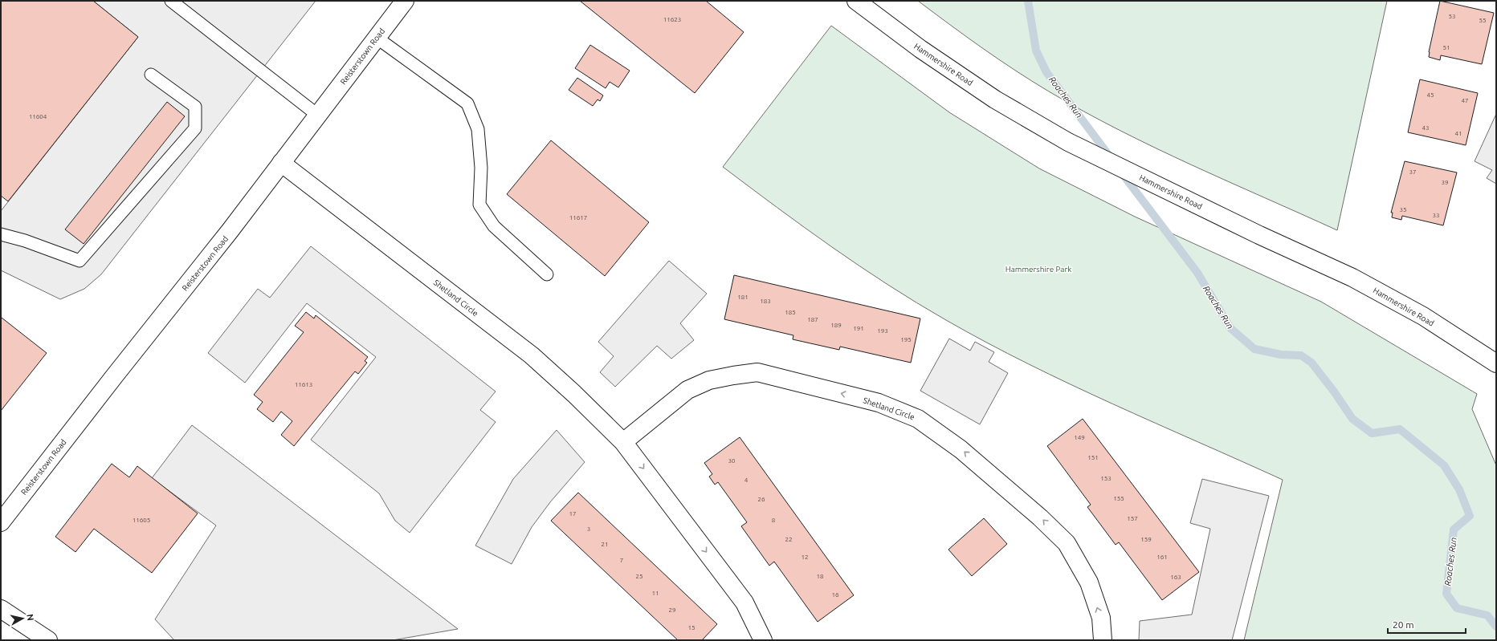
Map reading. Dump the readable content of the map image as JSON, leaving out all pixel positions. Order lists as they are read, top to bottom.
{
  "streets": {
    "street": ["Reisterstown Road", "Hammershire Road", "Shetland Circle"]
  },
  "crossings": [
    ["Reisterstown Road", "Shetland Circle"]
  ],
  "water": ["Roaches Run"],
  "parks": ["Hammershire Park"],
  "house_numbers": [
    "53",
    "11623",
    "55",
    "51",
    "45",
    "47",
    "11604",
    "43",
    "41",
    "37",
    "39",
    "35",
    "33",
    "11617",
    "181",
    "183",
    "185",
    "187",
    "189",
    "191",
    "193",
    "195",
    "11613",
    "149",
    "151",
    "30",
    "153",
    "4",
    "155",
    "26",
    "17",
    "157",
    "11605",
    "8",
    "3",
    "22",
    "159",
    "21",
    "12",
    "161",
    "7",
    "25",
    "18",
    "163",
    "11",
    "16",
    "29",
    "15"
  ],
  "scale_bar": "20 m",
  "north": "right"
}
